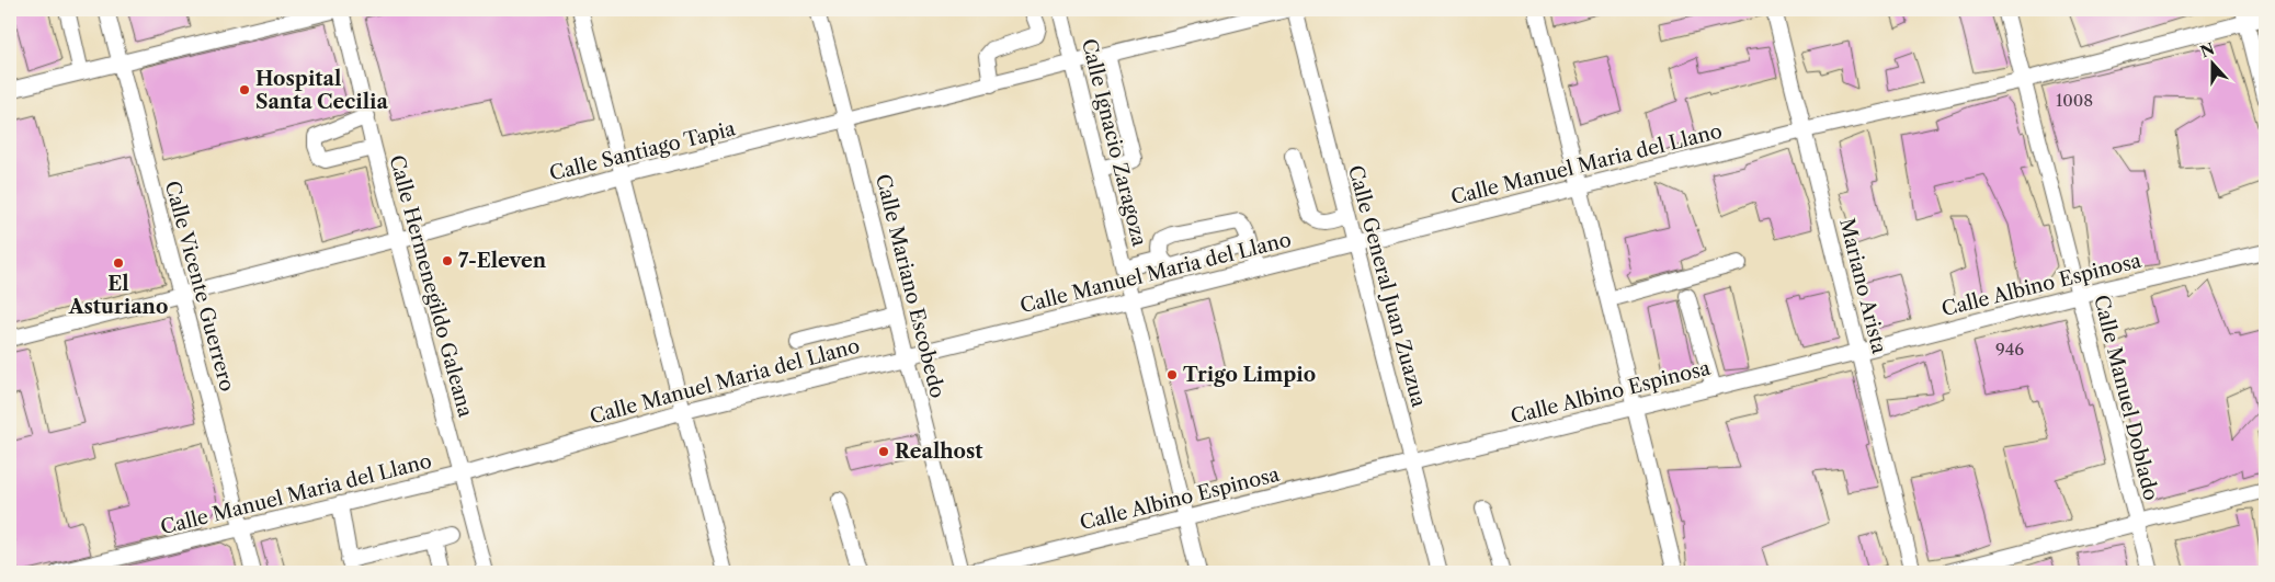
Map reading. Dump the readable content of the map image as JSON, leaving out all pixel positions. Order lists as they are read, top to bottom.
{
  "streets": {
    "street": [
      "Calle Ignacio Zaragoza",
      "Calle Santiago Tapia",
      "Calle Manuel Maria del Llano",
      "Calle Albino Espinosa",
      "Calle Vicente Guerrero",
      "Calle Hermenegildo Galeana",
      "Calle Mariano Escobedo",
      "Calle General Juan Zuazua",
      "Mariano Arista",
      "Calle Manuel Doblado"
    ]
  },
  "crossings": [
    ["Calle Ignacio Zaragoza", "Calle Santiago Tapia"],
    ["Calle Ignacio Zaragoza", "Calle Manuel Maria del Llano"],
    ["Calle Ignacio Zaragoza", "Calle Albino Espinosa"],
    ["Calle Santiago Tapia", "Calle Vicente Guerrero"],
    ["Calle Santiago Tapia", "Calle Hermenegildo Galeana"],
    ["Calle Santiago Tapia", "Calle Mariano Escobedo"],
    ["Calle Manuel Maria del Llano", "Calle Vicente Guerrero"],
    ["Calle Manuel Maria del Llano", "Calle Hermenegildo Galeana"],
    ["Calle Manuel Maria del Llano", "Calle Mariano Escobedo"],
    ["Calle Manuel Maria del Llano", "Calle General Juan Zuazua"],
    ["Calle Manuel Maria del Llano", "Mariano Arista"],
    ["Calle Manuel Maria del Llano", "Calle Manuel Doblado"],
    ["Calle Albino Espinosa", "Calle General Juan Zuazua"],
    ["Calle Albino Espinosa", "Mariano Arista"],
    ["Calle Albino Espinosa", "Calle Manuel Doblado"]
  ],
  "places": [
    "Hospital Santa Cecilia",
    "7-Eleven",
    "El Asturiano",
    "Trigo Limpio",
    "Realhost"
  ],
  "house_numbers": ["1008", "946"],
  "north": "top"
}
